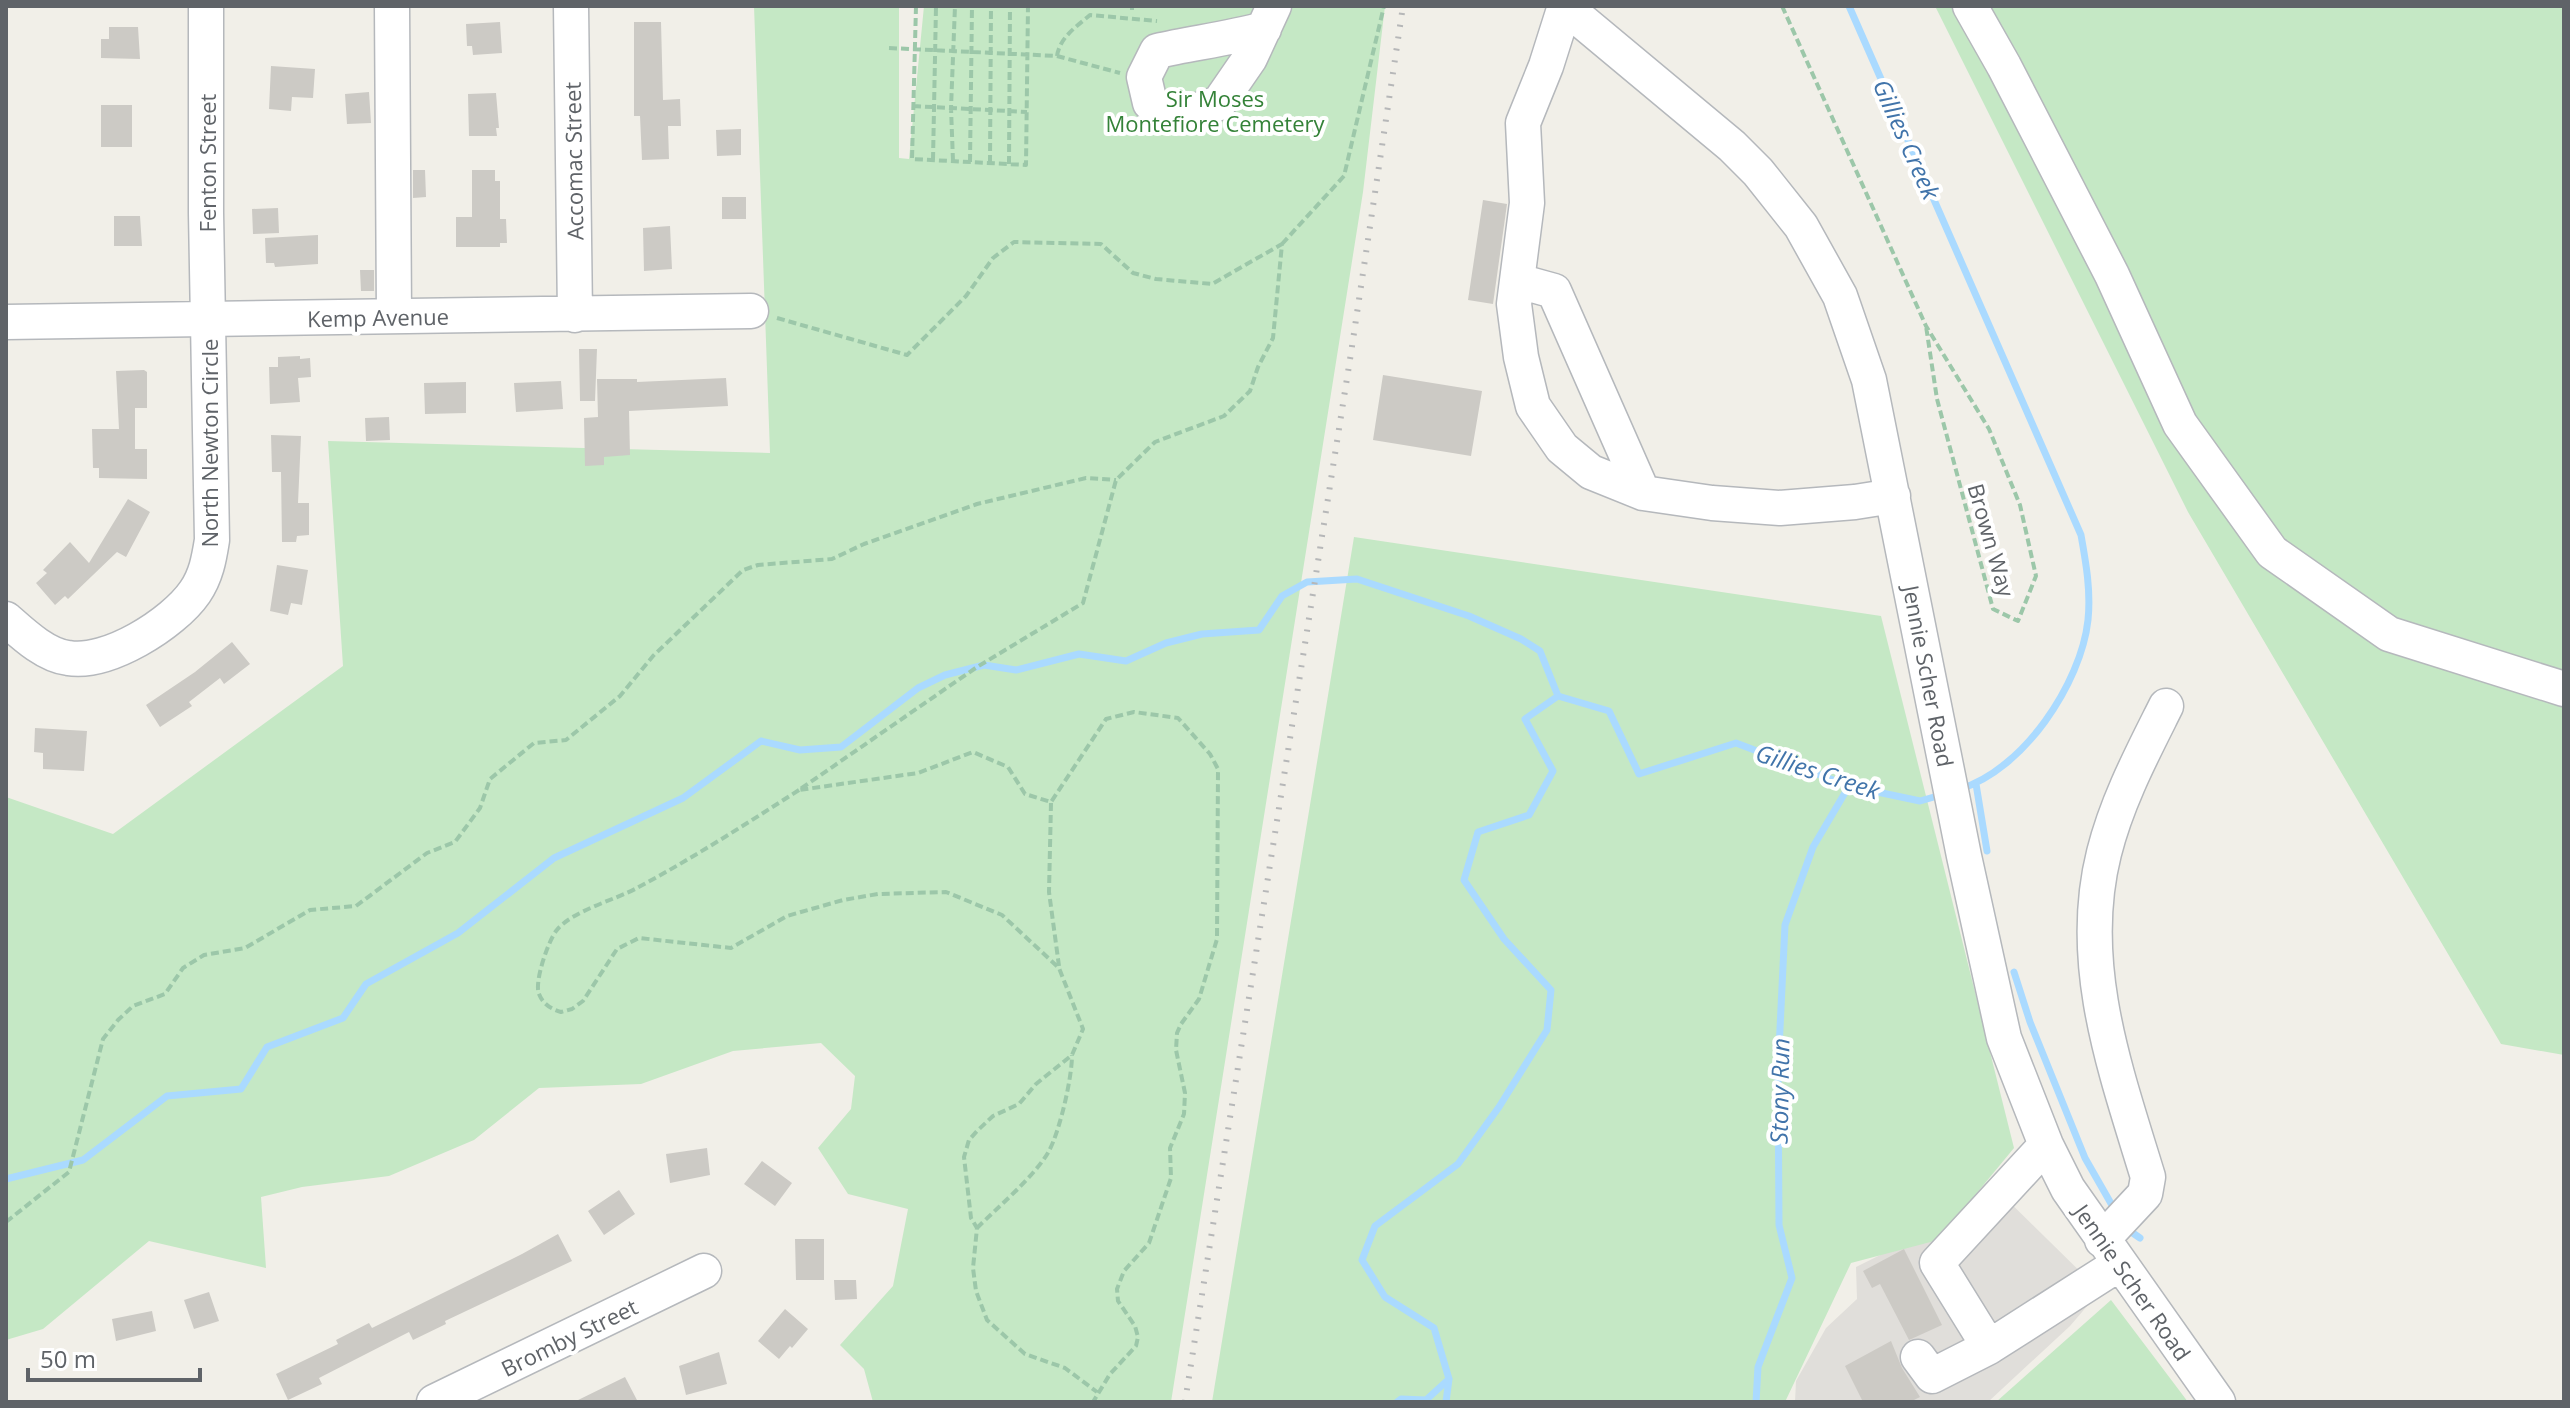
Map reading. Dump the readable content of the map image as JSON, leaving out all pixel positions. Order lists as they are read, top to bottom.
{
  "streets": {
    "street": [
      "Accomac Street",
      "Fenton Street",
      "Kemp Avenue",
      "North Newton Circle",
      "Jennie Scher Road",
      "Bromby Street"
    ],
    "path": ["Brown Way"]
  },
  "crossings": [
    ["Accomac Street", "Kemp Avenue"],
    ["Fenton Street", "Kemp Avenue"],
    ["Fenton Street", "North Newton Circle"],
    ["Kemp Avenue", "North Newton Circle"]
  ],
  "water": ["Gillies Creek", "Stony Run"],
  "parks": ["Sir Moses Montefiore Cemetery"],
  "scale_bar": "50 m"
}
